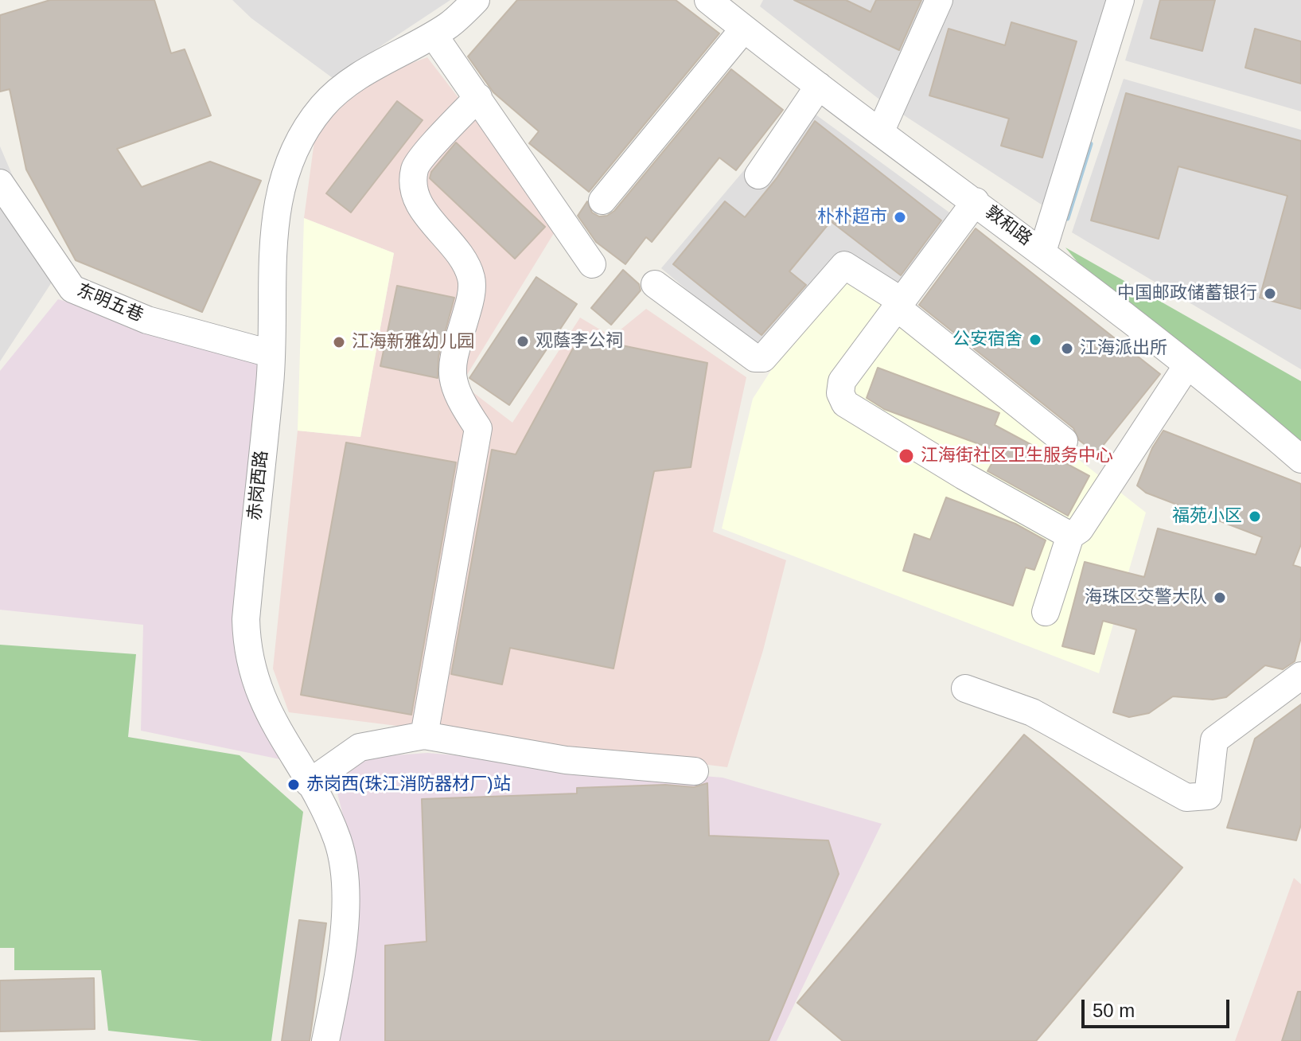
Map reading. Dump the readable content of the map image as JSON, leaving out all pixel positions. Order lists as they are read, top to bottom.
{
  "streets": {
    "street": ["敦和路", "东明五巷", "赤岗西路"]
  },
  "crossings": [
    ["东明五巷", "赤岗西路"]
  ],
  "places": [
    "朴朴超市",
    "中国邮政储蓄银行",
    "公安宿舍",
    "观蔭李公祠",
    "江海新雅幼儿园",
    "江海派出所",
    "江海街社区卫生服务中心",
    "福苑小区",
    "海珠区交警大队",
    "赤岗西(珠江消防器材厂)站"
  ],
  "scale_bar": "50 m"
}
